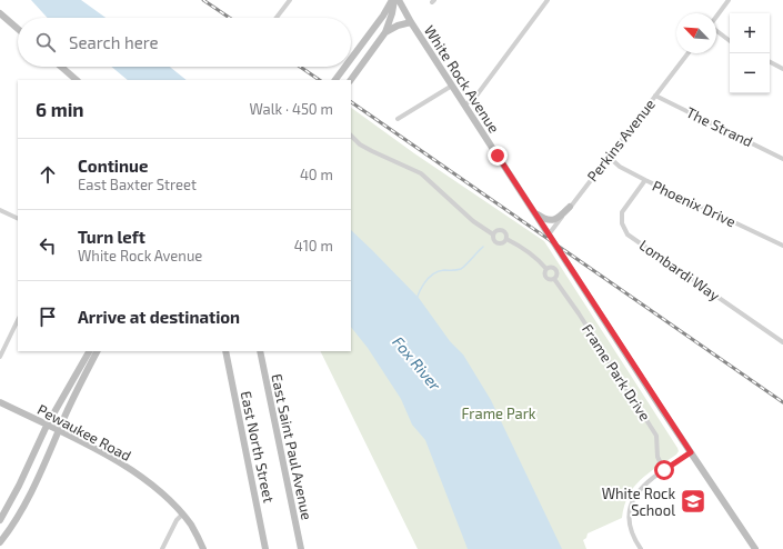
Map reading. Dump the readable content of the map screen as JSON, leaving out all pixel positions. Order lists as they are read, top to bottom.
{
  "streets": {
    "street": [
      "White Rock Avenue",
      "The Strand",
      "Perkins Avenue",
      "Phoenix Drive",
      "Lombardi Way",
      "Frame Park Drive",
      "Pewaukee Road",
      "East North Street",
      "East Saint Paul Avenue"
    ]
  },
  "crossings": [
    ["White Rock Avenue", "Perkins Avenue"],
    ["The Strand", "Perkins Avenue"],
    ["Perkins Avenue", "Phoenix Drive"],
    ["Phoenix Drive", "Lombardi Way"]
  ],
  "water": ["Fox River"],
  "parks": ["Frame Park"],
  "places": {
    "school or university": ["White Rock School"]
  },
  "north": "top left",
  "page": {
    "map_buttons": ["+", "−"],
    "search": "Search here",
    "heading": ["6 min", "Walk · 450 m"],
    "list": [
      ["Continue", "East Baxter Street", "40 m"],
      ["Turn left", "White Rock Avenue", "410 m"],
      "Arrive at destination"
    ]
  }
}
